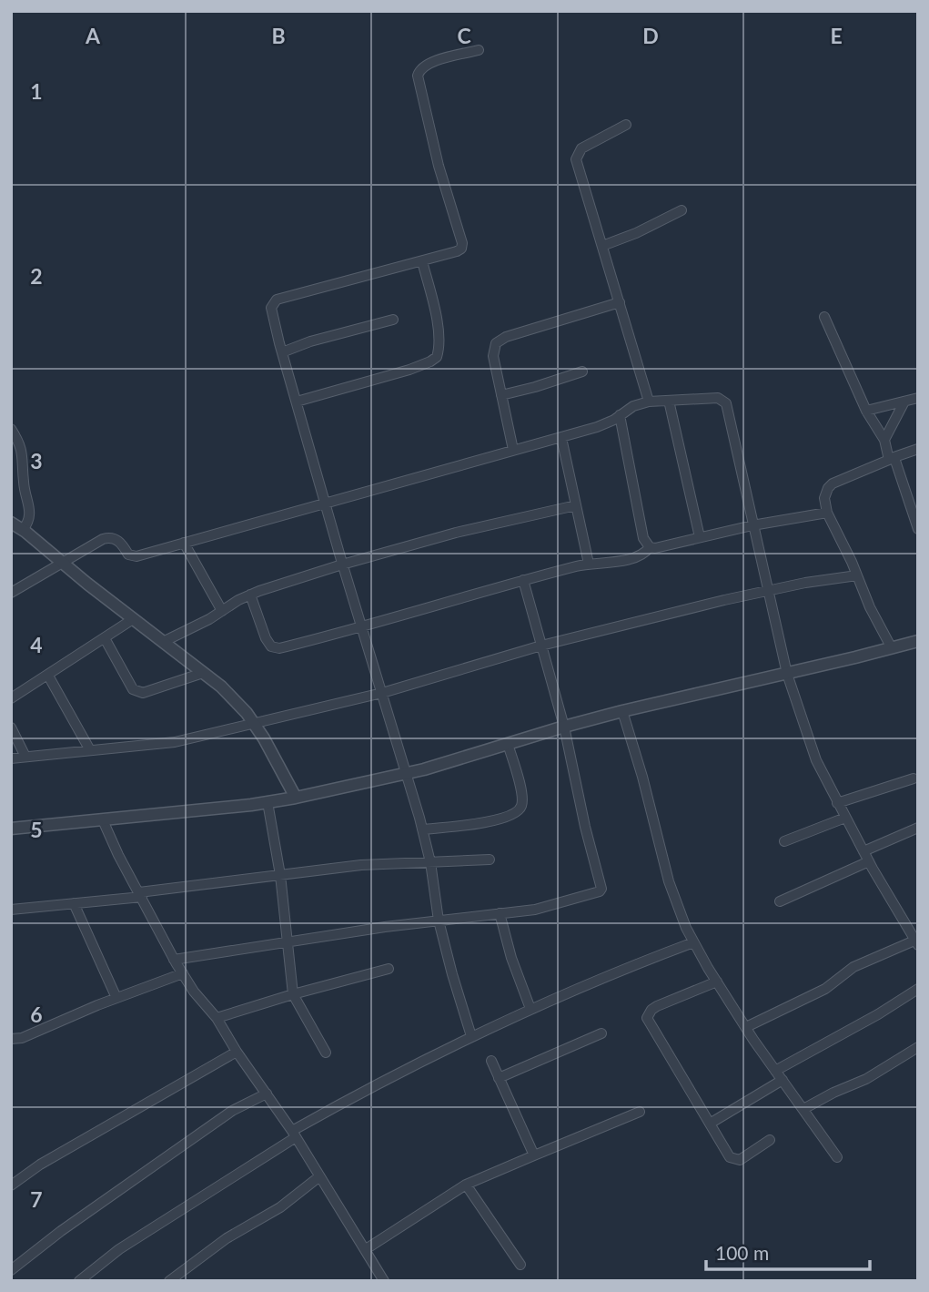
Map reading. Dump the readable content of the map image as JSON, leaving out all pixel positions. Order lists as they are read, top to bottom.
{
  "scale_bar": "100 m",
  "grid": {
    "columns": [
      "A",
      "B",
      "C",
      "D",
      "E"
    ],
    "rows": [
      "1",
      "2",
      "3",
      "4",
      "5",
      "6",
      "7"
    ]
  }
}
